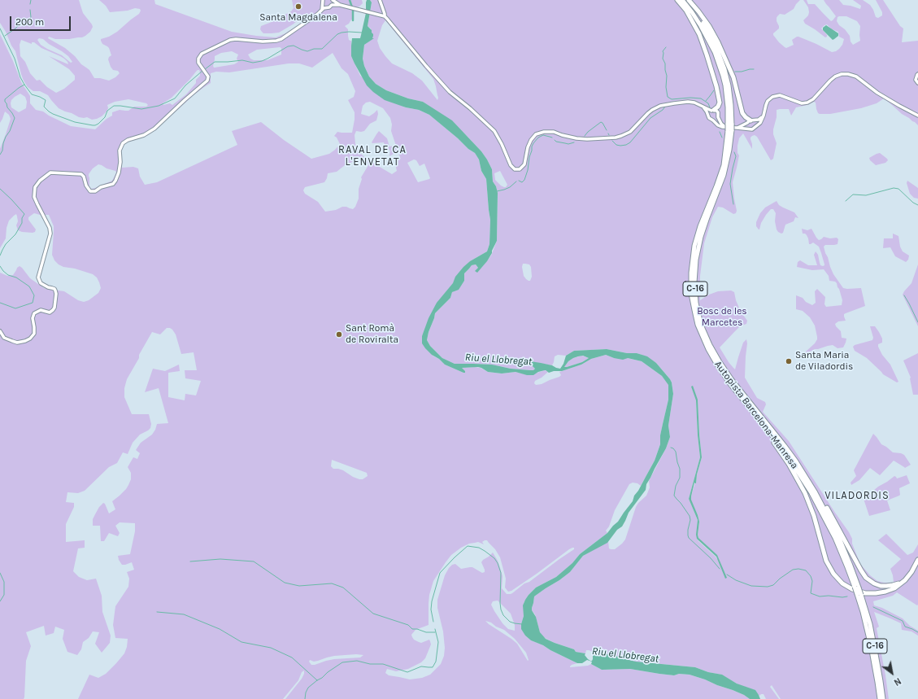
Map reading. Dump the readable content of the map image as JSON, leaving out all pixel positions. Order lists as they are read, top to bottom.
{
  "streets": {
    "highway": ["C-16", "Autopista Barcelona-Manresa"]
  },
  "districts": ["RAVAL DE CA L'ENVETAT", "VILADORDIS"],
  "water": ["Riu el Llobregat"],
  "parks": ["Bosc de les Marcetes"],
  "places": ["Santa Magdalena", "Sant Romà de Roviralta", "Santa Maria de Viladordis"],
  "scale_bar": "200 m",
  "north": "bottom right"
}
